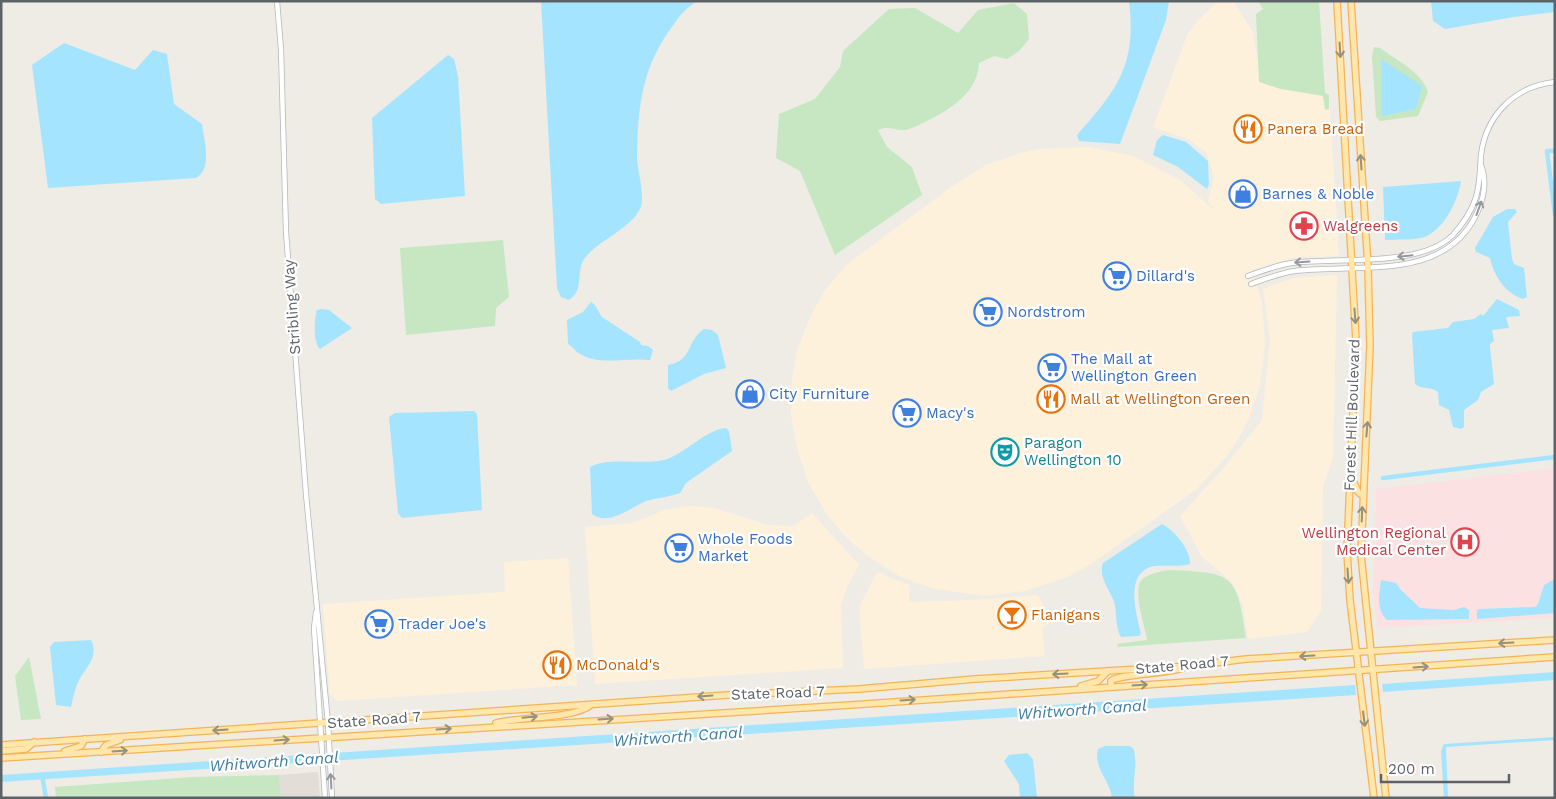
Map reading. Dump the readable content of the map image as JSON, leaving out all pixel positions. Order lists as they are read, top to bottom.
{
  "streets": {
    "main road": ["Forest Hill Boulevard", "State Road 7"],
    "street": ["Stribling Way"]
  },
  "crossings": [
    ["Stribling Way", "State Road 7"],
    ["Forest Hill Boulevard", "State Road 7"]
  ],
  "water": ["Whitworth Canal"],
  "places": {
    "restaurant": ["Panera Bread", "Mall at Wellington Green", "McDonald's"],
    "shop": ["Barnes & Noble", "City Furniture"],
    "pharmacy": ["Walgreens"],
    "supermarket": [
      "Dillard's",
      "Nordstrom",
      "The Mall at Wellington Green",
      "Macy's",
      "Whole Foods Market",
      "Trader Joe's"
    ],
    "theatre": ["Paragon Wellington 10"],
    "hospital": ["Wellington Regional Medical Center"],
    "bar": ["Flanigans"]
  },
  "scale_bar": "200 m"
}
